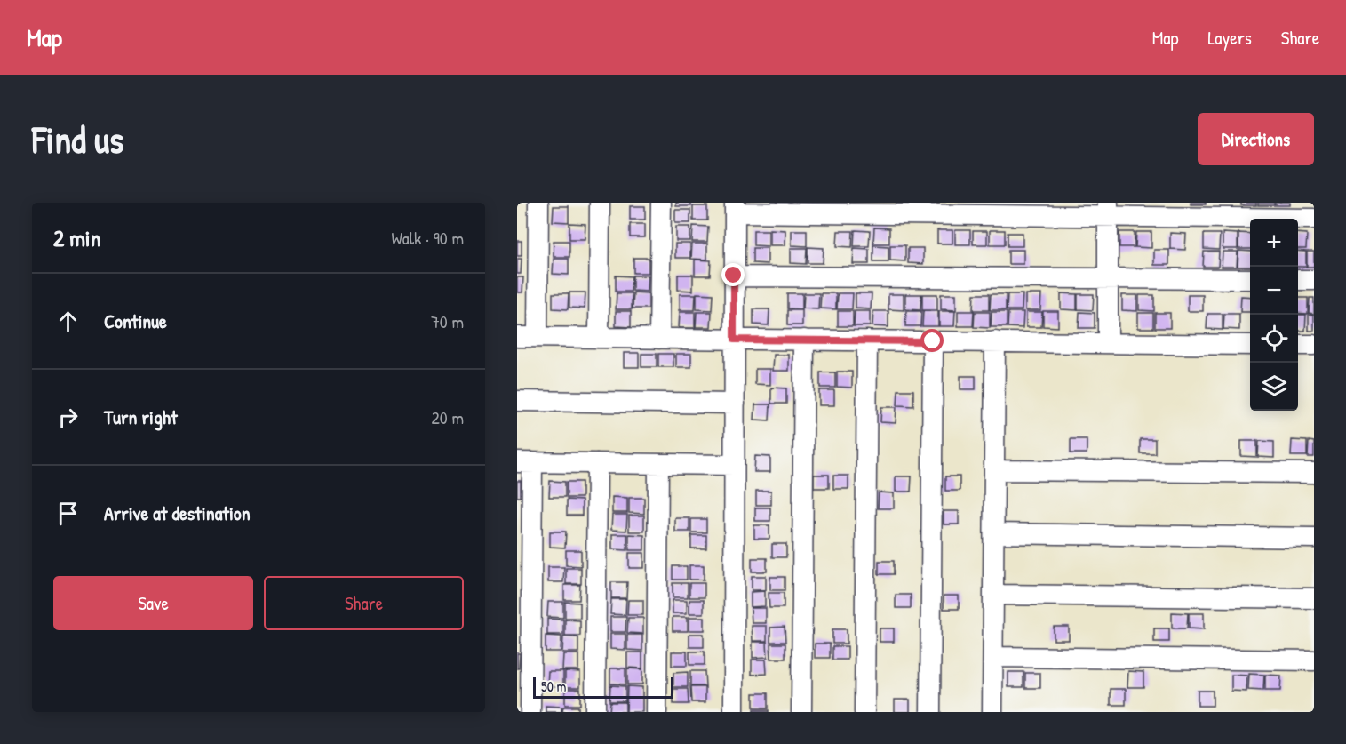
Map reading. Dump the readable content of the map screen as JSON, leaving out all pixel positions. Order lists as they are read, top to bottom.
{
  "scale_bar": "50 m",
  "page": {
    "header": "Map",
    "nav": ["Map", "Layers", "Share"],
    "buttons": [
      "Directions",
      ["Save", "Share"]
    ],
    "title": "Find us",
    "heading": ["2 min", "Walk · 90 m"],
    "map_buttons": ["+", "−"],
    "list": [
      ["Continue", "70 m"],
      ["Turn right", "20 m"],
      "Arrive at destination"
    ],
    "scale": "50 m"
  }
}
